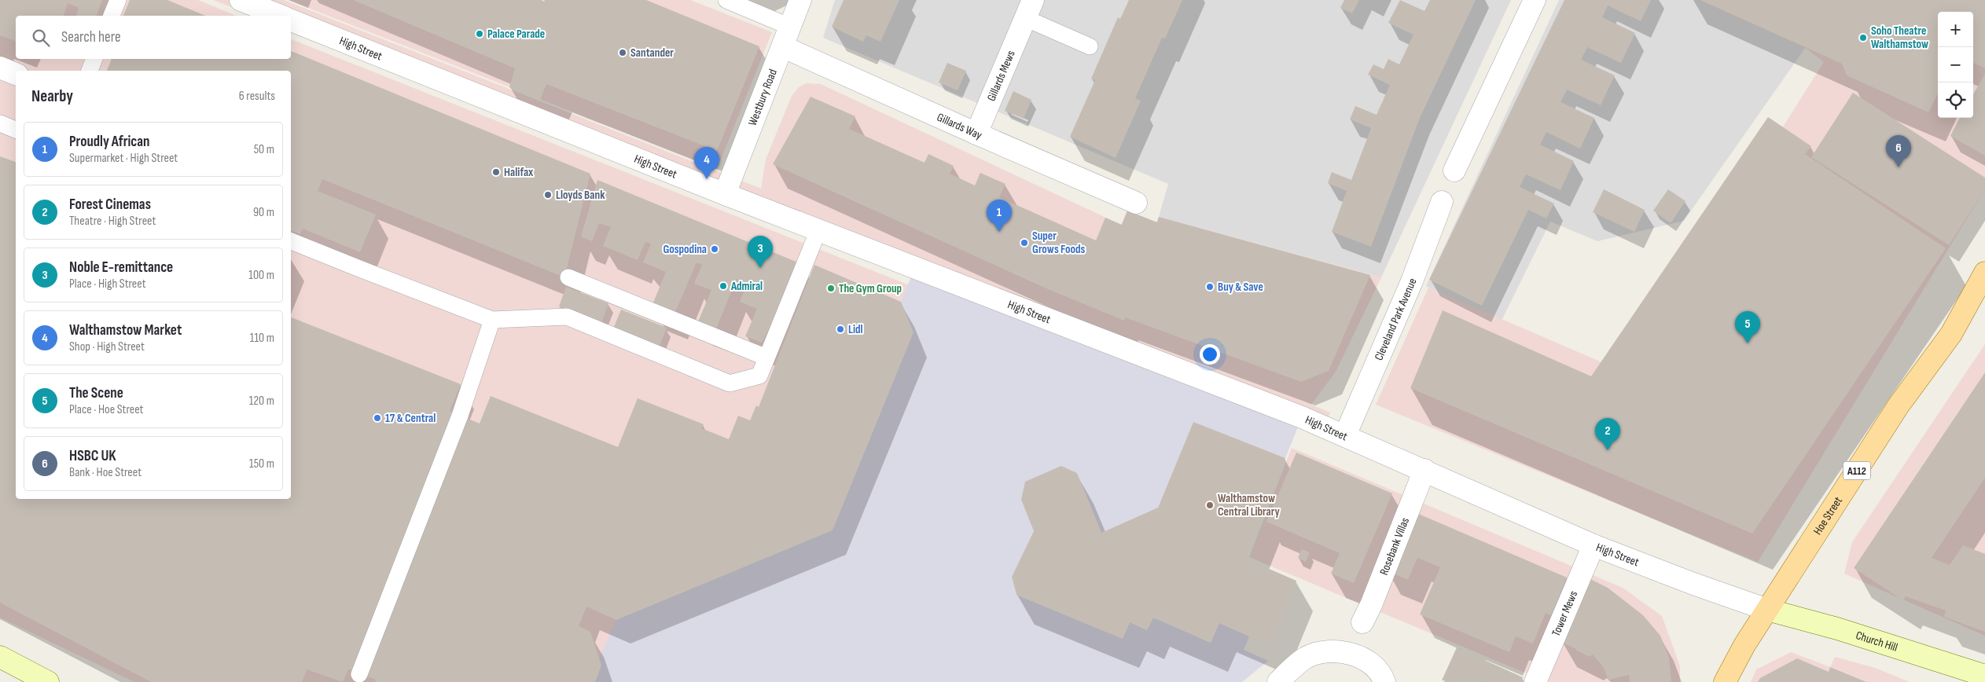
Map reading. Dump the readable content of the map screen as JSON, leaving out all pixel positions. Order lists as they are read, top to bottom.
{
  "streets": {
    "main road": ["A112", "Hoe Street"],
    "street": [
      "High Street",
      "Gillards Mews",
      "Westbury Road",
      "Gillards Way",
      "Cleveland Park Avenue",
      "Rosebank Villas",
      "Tower Mews",
      "Church Hill"
    ]
  },
  "crossings": [
    ["High Street", "Westbury Road"],
    ["High Street", "Cleveland Park Avenue"],
    ["High Street", "Hoe Street"],
    ["High Street", "Rosebank Villas"],
    ["High Street", "Tower Mews"],
    ["High Street", "Church Hill"],
    ["Gillards Mews", "Gillards Way"],
    ["Westbury Road", "Gillards Way"],
    ["Hoe Street", "Church Hill"]
  ],
  "places": [
    "Palace Parade",
    "Soho Theatre Walthamstow",
    "Santander",
    "Halifax",
    "Lloyds Bank",
    "Super Grows Foods",
    "Gospodina",
    "Admiral",
    "Buy & Save",
    "The Gym Group",
    "Lidl",
    "17 & Central",
    "Walthamstow Central Library"
  ],
  "page": {
    "map_buttons": ["+", "−"],
    "search": "Search here",
    "heading": ["Nearby", "6 results"],
    "list": [
      {
        "mark": "1",
        "name": "Proudly African",
        "note": "Supermarket · High Street",
        "value": "50 m"
      },
      {
        "mark": "2",
        "name": "Forest Cinemas",
        "note": "Theatre · High Street",
        "value": "90 m"
      },
      {
        "mark": "3",
        "name": "Noble E-remittance",
        "note": "Place · High Street",
        "value": "100 m"
      },
      {
        "mark": "4",
        "name": "Walthamstow Market",
        "note": "Shop · High Street",
        "value": "110 m"
      },
      {
        "mark": "5",
        "name": "The Scene",
        "note": "Place · Hoe Street",
        "value": "120 m"
      },
      {
        "mark": "6",
        "name": "HSBC UK",
        "note": "Bank · Hoe Street",
        "value": "150 m"
      }
    ],
    "pins": [
      "6",
      "4",
      "1",
      "3",
      "5",
      "2"
    ]
  }
}
